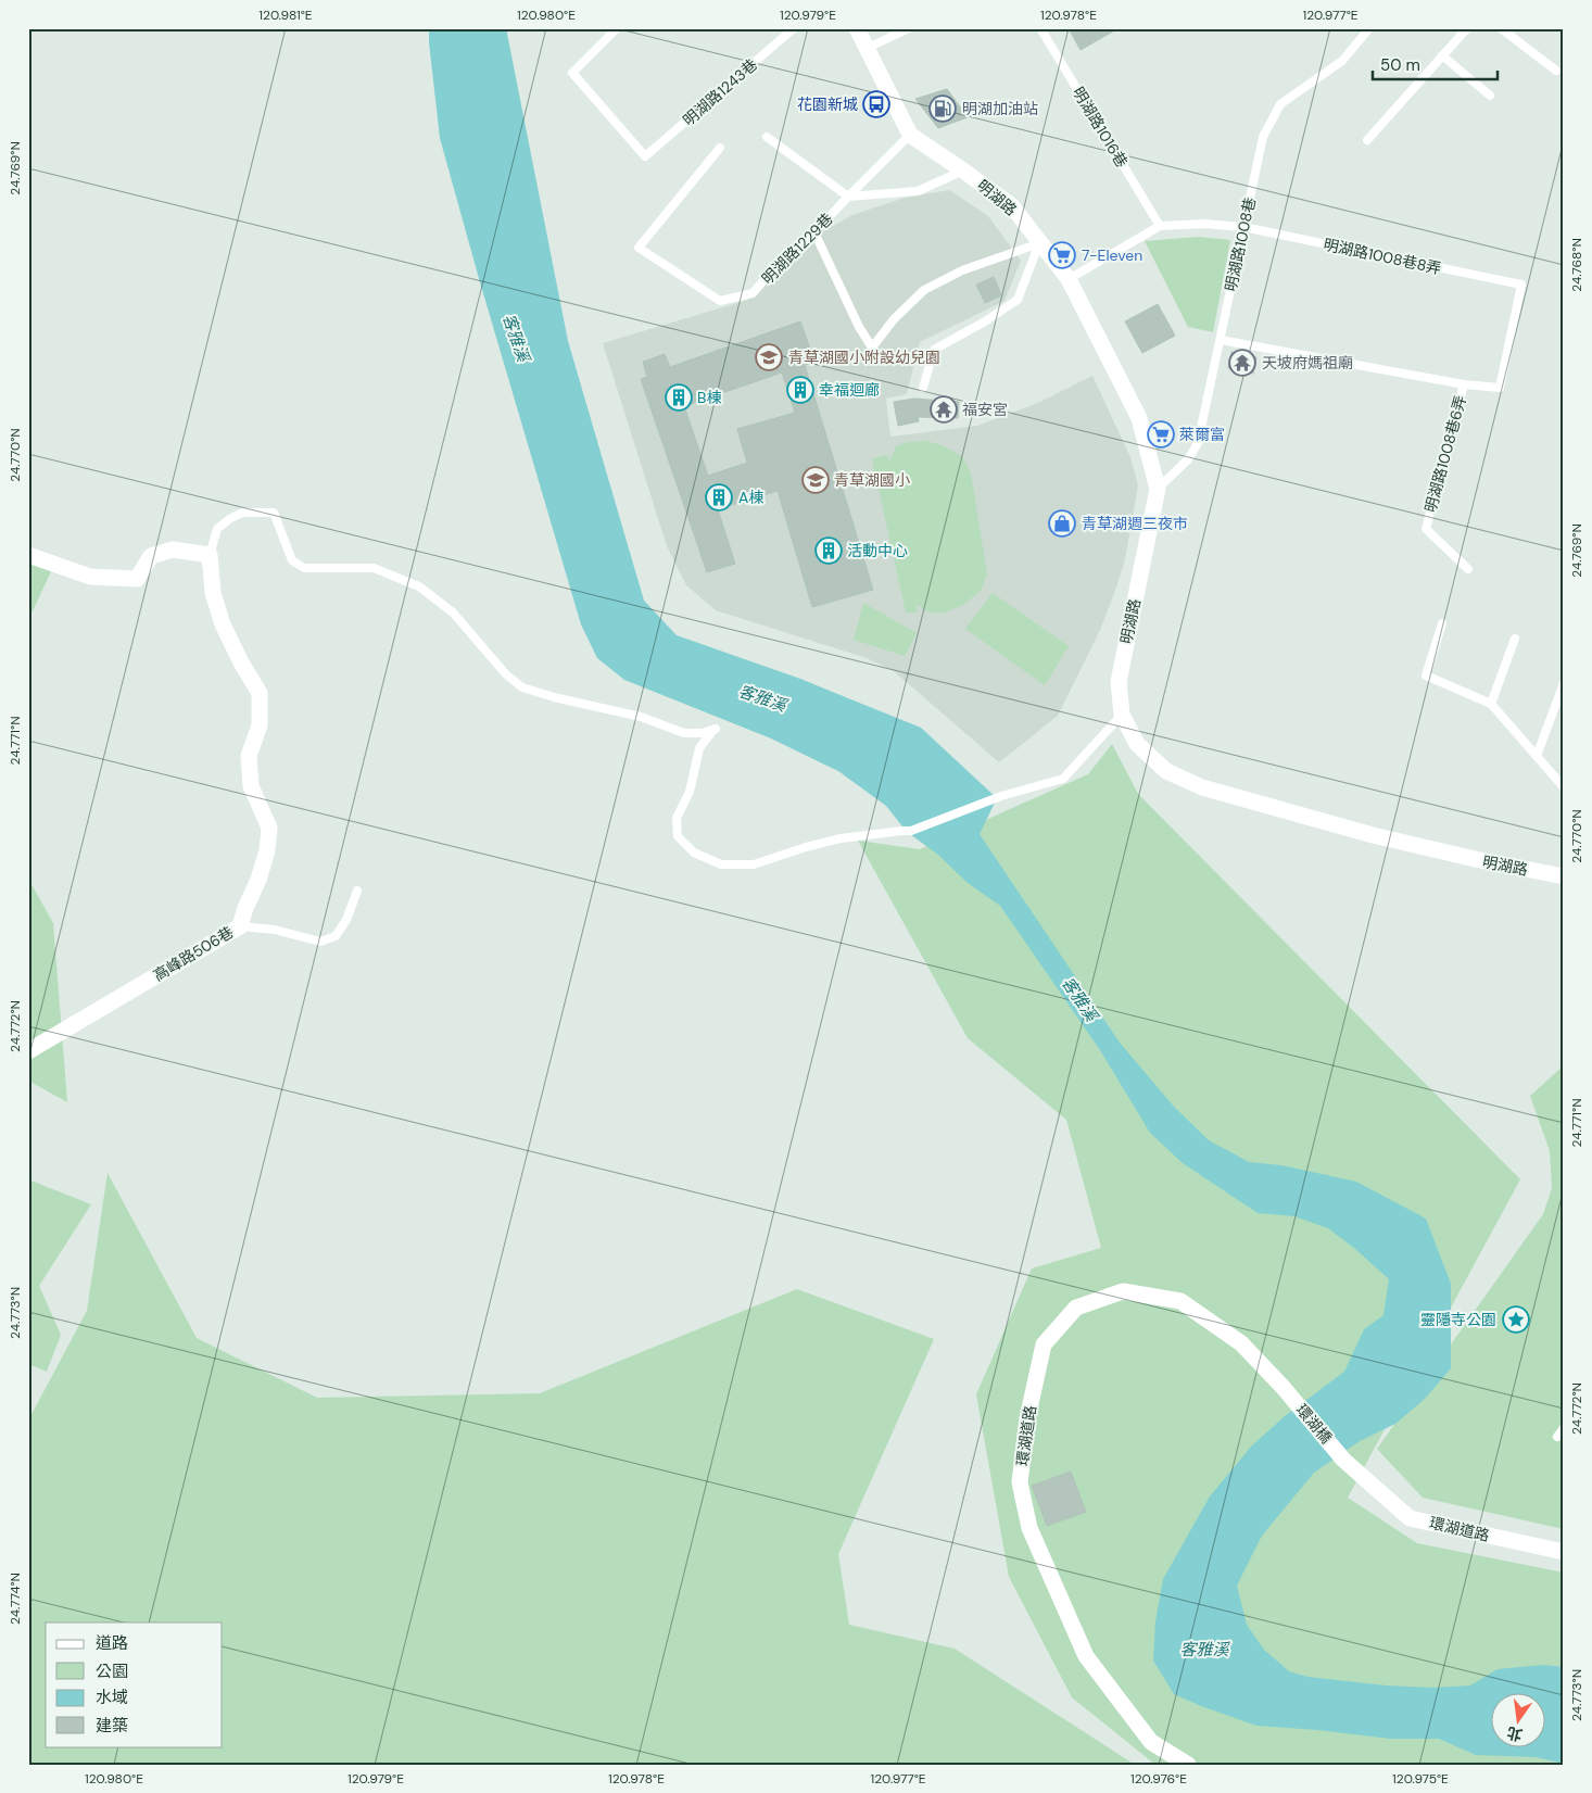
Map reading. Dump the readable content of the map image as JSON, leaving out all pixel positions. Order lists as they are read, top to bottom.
{
  "streets": {
    "street": [
      "明湖路",
      "高峰路506巷",
      "環湖橋",
      "環湖道路"
    ],
    "lane": [
      "明湖路1243巷",
      "明湖路1016巷",
      "明湖路1008巷",
      "明湖路1229巷",
      "明湖路1008巷8弄",
      "明湖路1008巷6弄"
    ]
  },
  "crossings": [
    ["明湖路", "明湖路1008巷"],
    ["明湖路1008巷", "明湖路1008巷8弄"],
    ["明湖路1008巷", "明湖路1008巷6弄"],
    ["明湖路1008巷8弄", "明湖路1008巷6弄"],
    ["環湖橋", "環湖道路"]
  ],
  "water": ["客雅溪"],
  "places": {
    "bus stop": ["花園新城"],
    "fuel station": ["明湖加油站"],
    "supermarket": ["7-Eleven", "萊爾富"],
    "school or university": ["青草湖國小附設幼兒園", "青草湖國小"],
    "temple": ["天坡府媽祖廟", "福安宮"],
    "building": [
      "幸福迴廊",
      "B棟",
      "A棟",
      "活動中心"
    ],
    "shop": ["青草湖週三夜市"],
    "place": ["靈隱寺公園"]
  },
  "legend": [
    "道路",
    "公園",
    "水域",
    "建築"
  ],
  "scale_bar": "50 m",
  "north": "bottom",
  "coordinates": [
    "120.981°E",
    "120.980°E",
    "120.979°E",
    "120.978°E",
    "120.977°E",
    "24.769°N",
    "24.768°N",
    "24.770°N",
    "24.771°N",
    "24.772°N",
    "24.773°N",
    "24.774°N",
    "120.976°E",
    "120.975°E"
  ]
}
